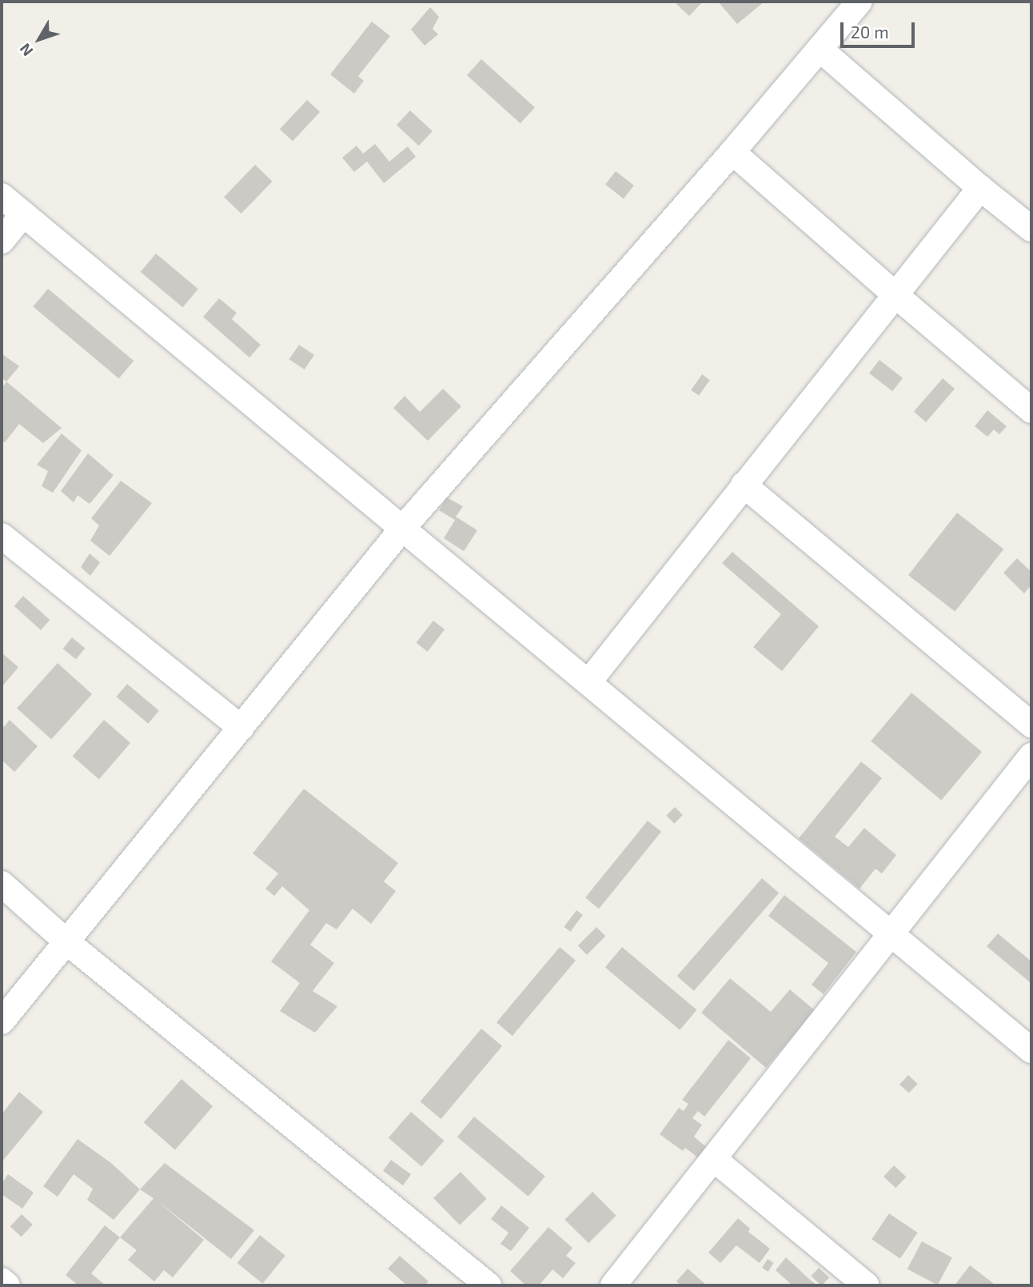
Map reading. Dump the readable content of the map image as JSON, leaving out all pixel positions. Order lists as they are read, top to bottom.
{
  "scale_bar": "20 m",
  "north": "bottom left"
}
